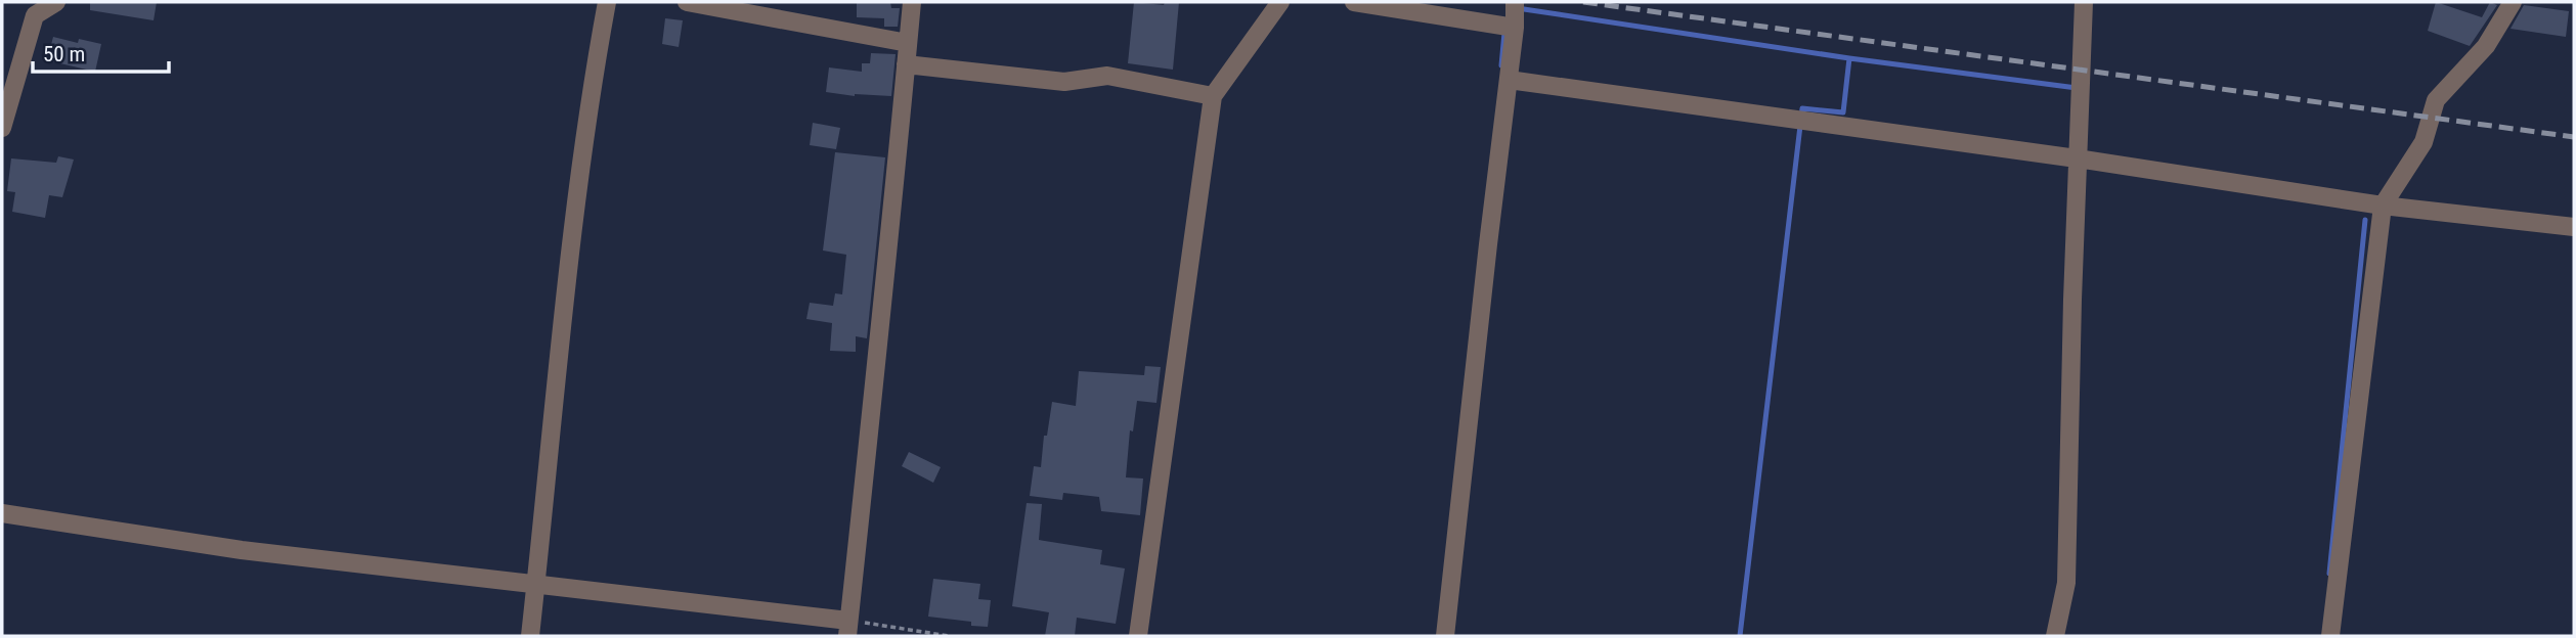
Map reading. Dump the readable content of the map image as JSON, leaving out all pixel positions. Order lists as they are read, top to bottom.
{
  "scale_bar": "50 m"
}
